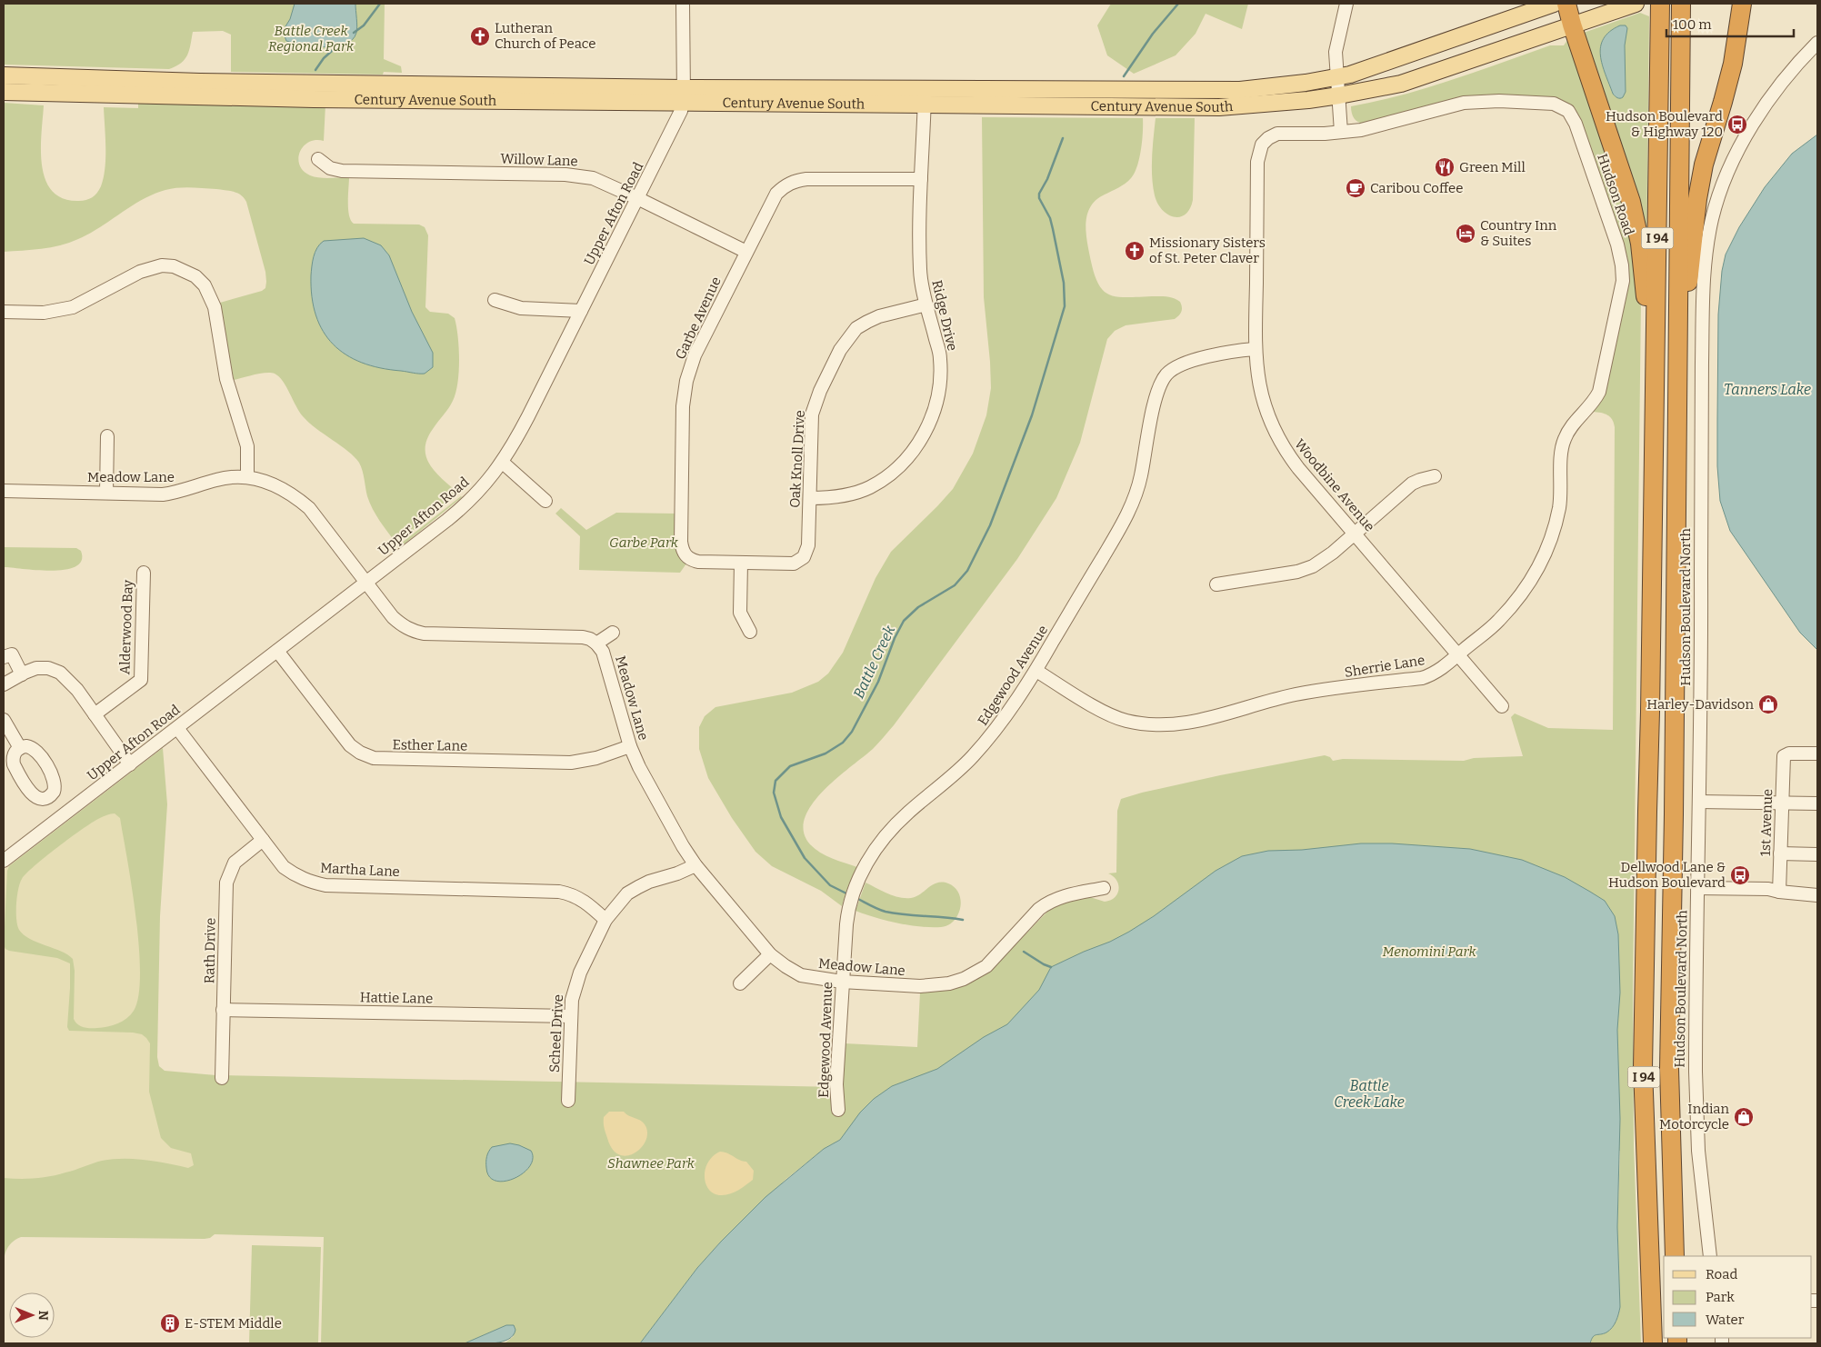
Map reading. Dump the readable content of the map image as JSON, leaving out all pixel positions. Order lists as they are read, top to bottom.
{
  "streets": {
    "highway": ["I 94"],
    "main road": ["Century Avenue South"],
    "street": [
      "Willow Lane",
      "Hudson Road",
      "Upper Afton Road",
      "Ridge Drive",
      "Garbe Avenue",
      "Oak Knoll Drive",
      "Meadow Lane",
      "Woodbine Avenue",
      "Hudson Boulevard North",
      "Alderwood Bay",
      "Sherrie Lane",
      "Edgewood Avenue",
      "Esther Lane",
      "1st Avenue",
      "Martha Lane",
      "Rath Drive",
      "Hattie Lane",
      "Scheel Drive"
    ]
  },
  "crossings": [
    ["Century Avenue South", "Upper Afton Road"],
    ["Century Avenue South", "Ridge Drive"],
    ["Willow Lane", "Upper Afton Road"],
    ["Willow Lane", "Garbe Avenue"],
    ["Hudson Road", "Woodbine Avenue"],
    ["Hudson Road", "Sherrie Lane"],
    ["Upper Afton Road", "Meadow Lane"],
    ["Upper Afton Road", "Esther Lane"],
    ["Upper Afton Road", "Martha Lane"],
    ["Ridge Drive", "Garbe Avenue"],
    ["Ridge Drive", "Oak Knoll Drive"],
    ["Garbe Avenue", "Oak Knoll Drive"],
    ["Meadow Lane", "Edgewood Avenue"],
    ["Meadow Lane", "Esther Lane"],
    ["Meadow Lane", "Scheel Drive"],
    ["Woodbine Avenue", "Sherrie Lane"],
    ["Woodbine Avenue", "Edgewood Avenue"],
    ["Sherrie Lane", "Edgewood Avenue"],
    ["Martha Lane", "Rath Drive"],
    ["Martha Lane", "Scheel Drive"],
    ["Rath Drive", "Hattie Lane"],
    ["Hattie Lane", "Scheel Drive"]
  ],
  "water": ["Tanners Lake", "Battle Creek", "Battle Creek Lake"],
  "parks": [
    "Battle Creek Regional Park",
    "Garbe Park",
    "Menomini Park",
    "Shawnee Park"
  ],
  "places": {
    "church": ["Lutheran Church of Peace", "Missionary Sisters of St. Peter Claver"],
    "bus stop": ["Hudson Boulevard & Highway 120", "Dellwood Lane & Hudson Boulevard"],
    "restaurant": ["Green Mill"],
    "cafe": ["Caribou Coffee"],
    "hotel": ["Country Inn & Suites"],
    "shop": ["Harley-Davidson", "Indian Motorcycle"],
    "building": ["E-STEM Middle"]
  },
  "legend": ["Road", "Park", "Water"],
  "scale_bar": "100 m",
  "north": "right"
}
